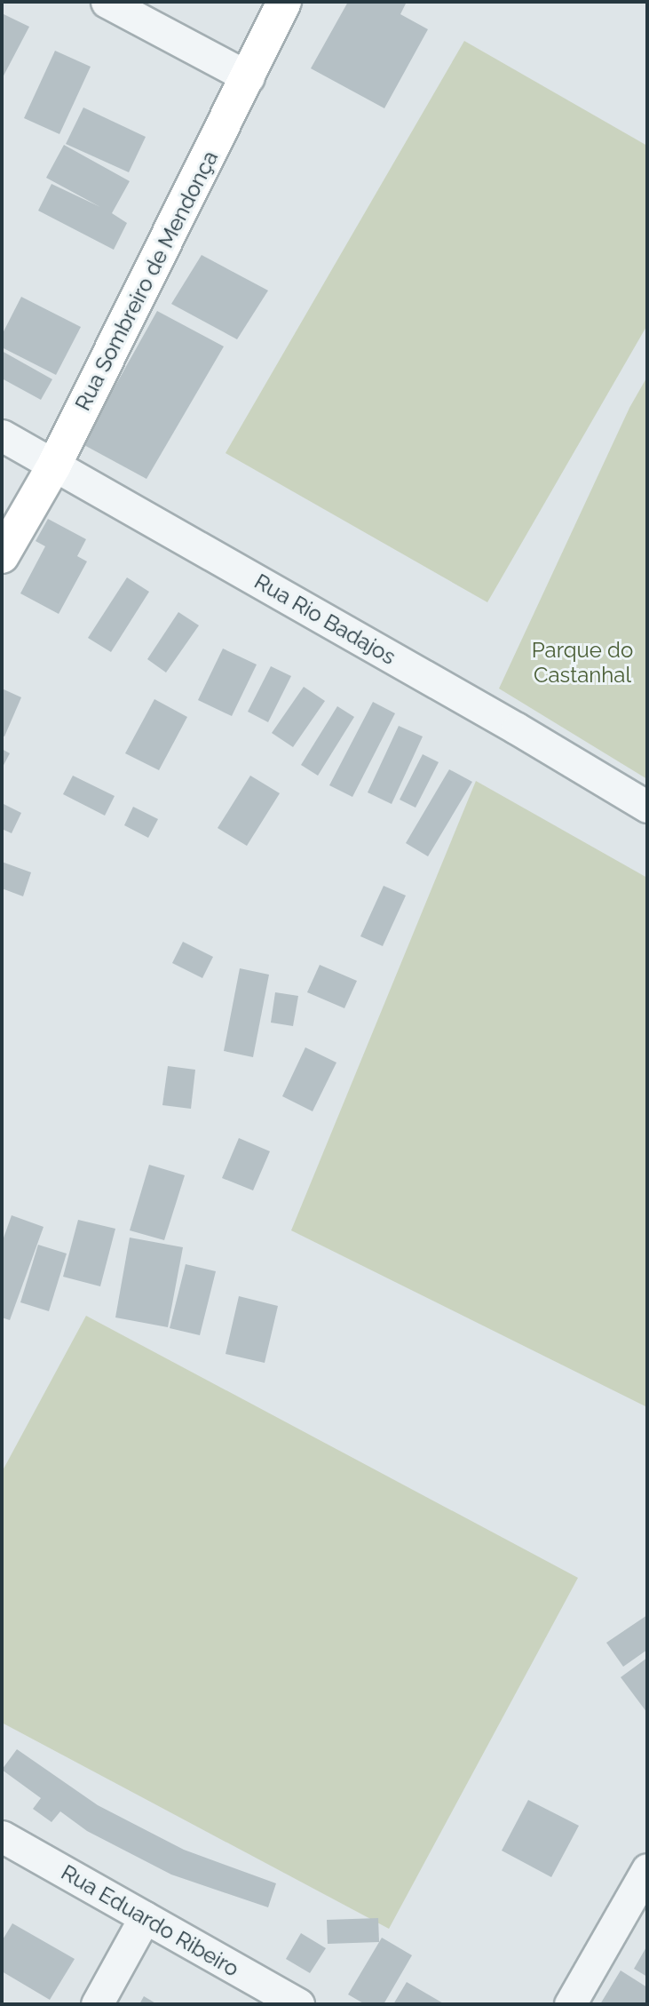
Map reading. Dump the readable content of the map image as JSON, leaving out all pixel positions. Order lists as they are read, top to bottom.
{
  "streets": {
    "street": ["Rua Sombreiro de Mendonça", "Rua Rio Badajos", "Rua Eduardo Ribeiro"]
  },
  "crossings": [
    ["Rua Sombreiro de Mendonça", "Rua Rio Badajos"]
  ],
  "parks": ["Parque do Castanhal"]
}
